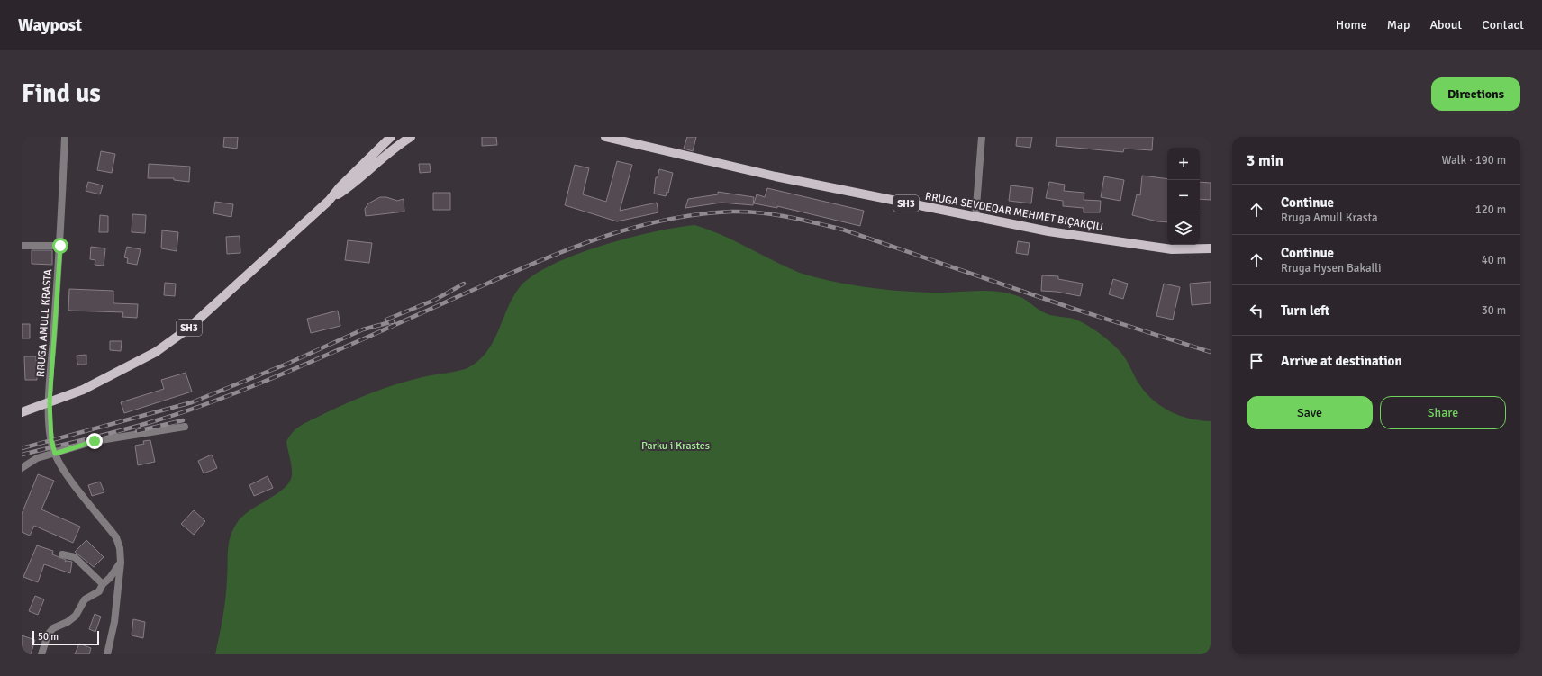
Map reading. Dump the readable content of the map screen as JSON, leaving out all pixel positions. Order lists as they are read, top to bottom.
{
  "streets": {
    "main road": ["SH3", "RRUGA SEVDEQAR MEHMET BIÇAKÇIU"],
    "street": ["RRUGA AMULL KRASTA"]
  },
  "crossings": [
    ["SH3", "RRUGA AMULL KRASTA"]
  ],
  "parks": ["Parku i Krastes"],
  "scale_bar": "50 m",
  "page": {
    "header": "Waypost",
    "nav": [
      "Home",
      "Map",
      "About",
      "Contact"
    ],
    "buttons": [
      "Directions",
      ["Save", "Share"]
    ],
    "title": "Find us",
    "heading": ["3 min", "Walk · 190 m"],
    "map_buttons": ["+", "−"],
    "list": [
      ["Continue", "Rruga Amull Krasta", "120 m"],
      ["Continue", "Rruga Hysen Bakalli", "40 m"],
      ["Turn left", "30 m"],
      "Arrive at destination"
    ],
    "scale": "50 m"
  }
}
